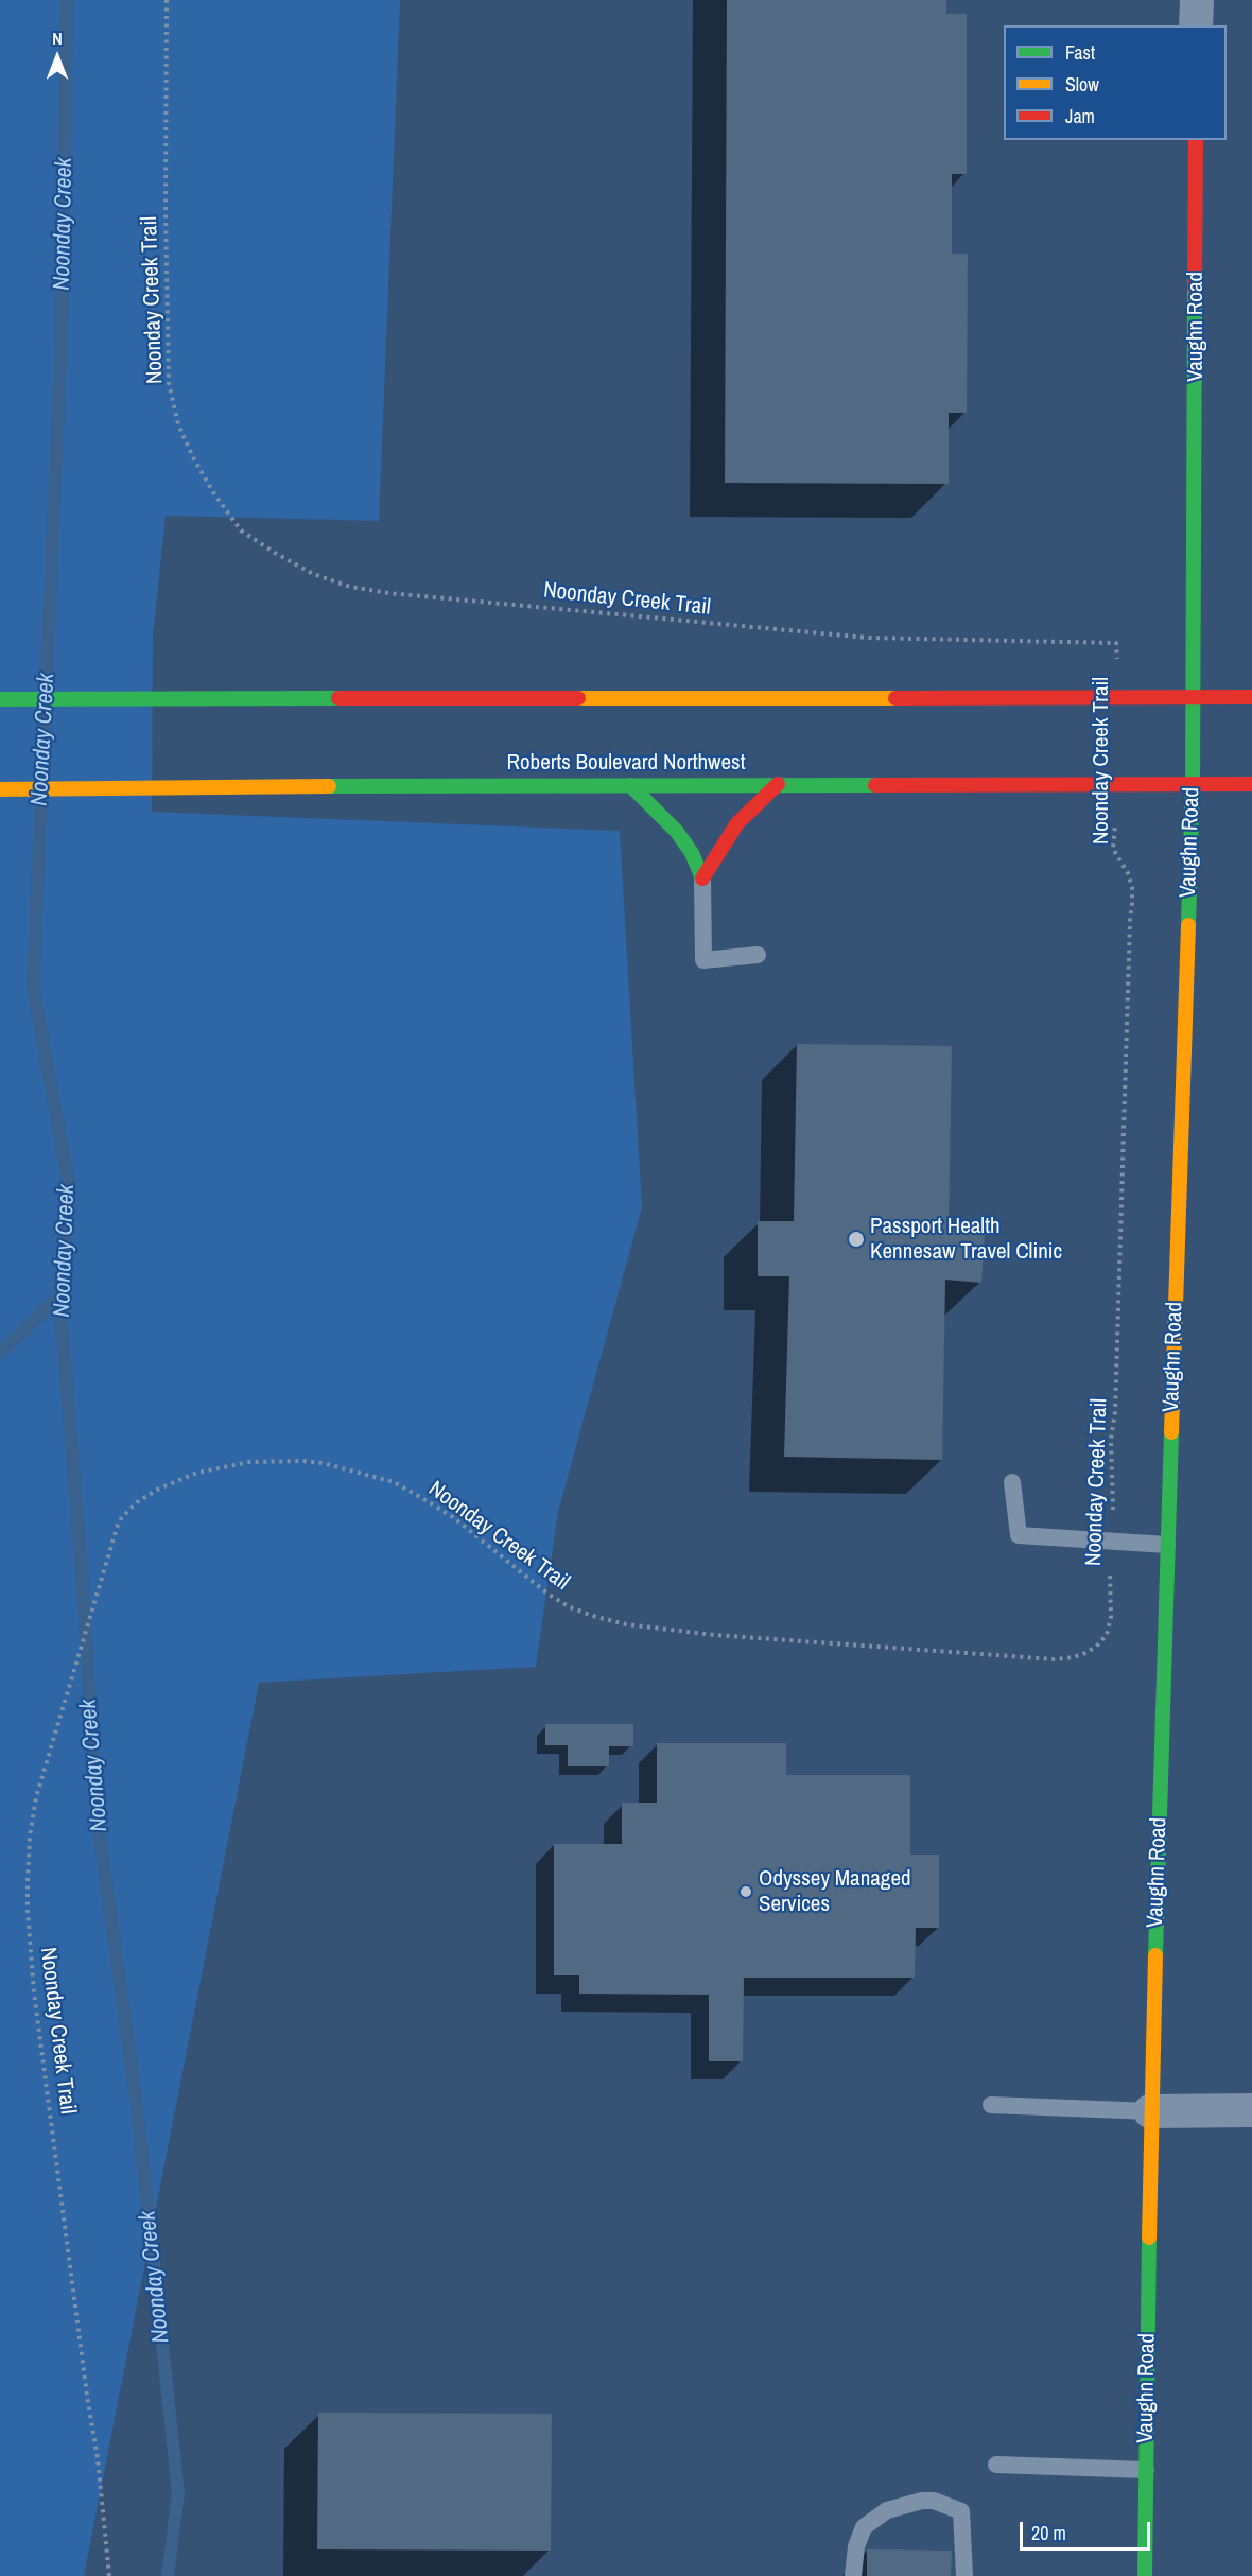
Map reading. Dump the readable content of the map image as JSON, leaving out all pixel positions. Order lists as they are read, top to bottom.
{
  "streets": {
    "street": ["Vaughn Road", "Roberts Boulevard Northwest"],
    "path": ["Noonday Creek Trail"]
  },
  "crossings": [
    ["Noonday Creek Trail", "Roberts Boulevard Northwest"],
    ["Vaughn Road", "Roberts Boulevard Northwest"]
  ],
  "water": ["Noonday Creek"],
  "places": ["Passport Health Kennesaw Travel Clinic", "Odyssey Managed Services"],
  "legend": ["Fast", "Slow", "Jam"],
  "scale_bar": "20 m",
  "north": "top"
}
